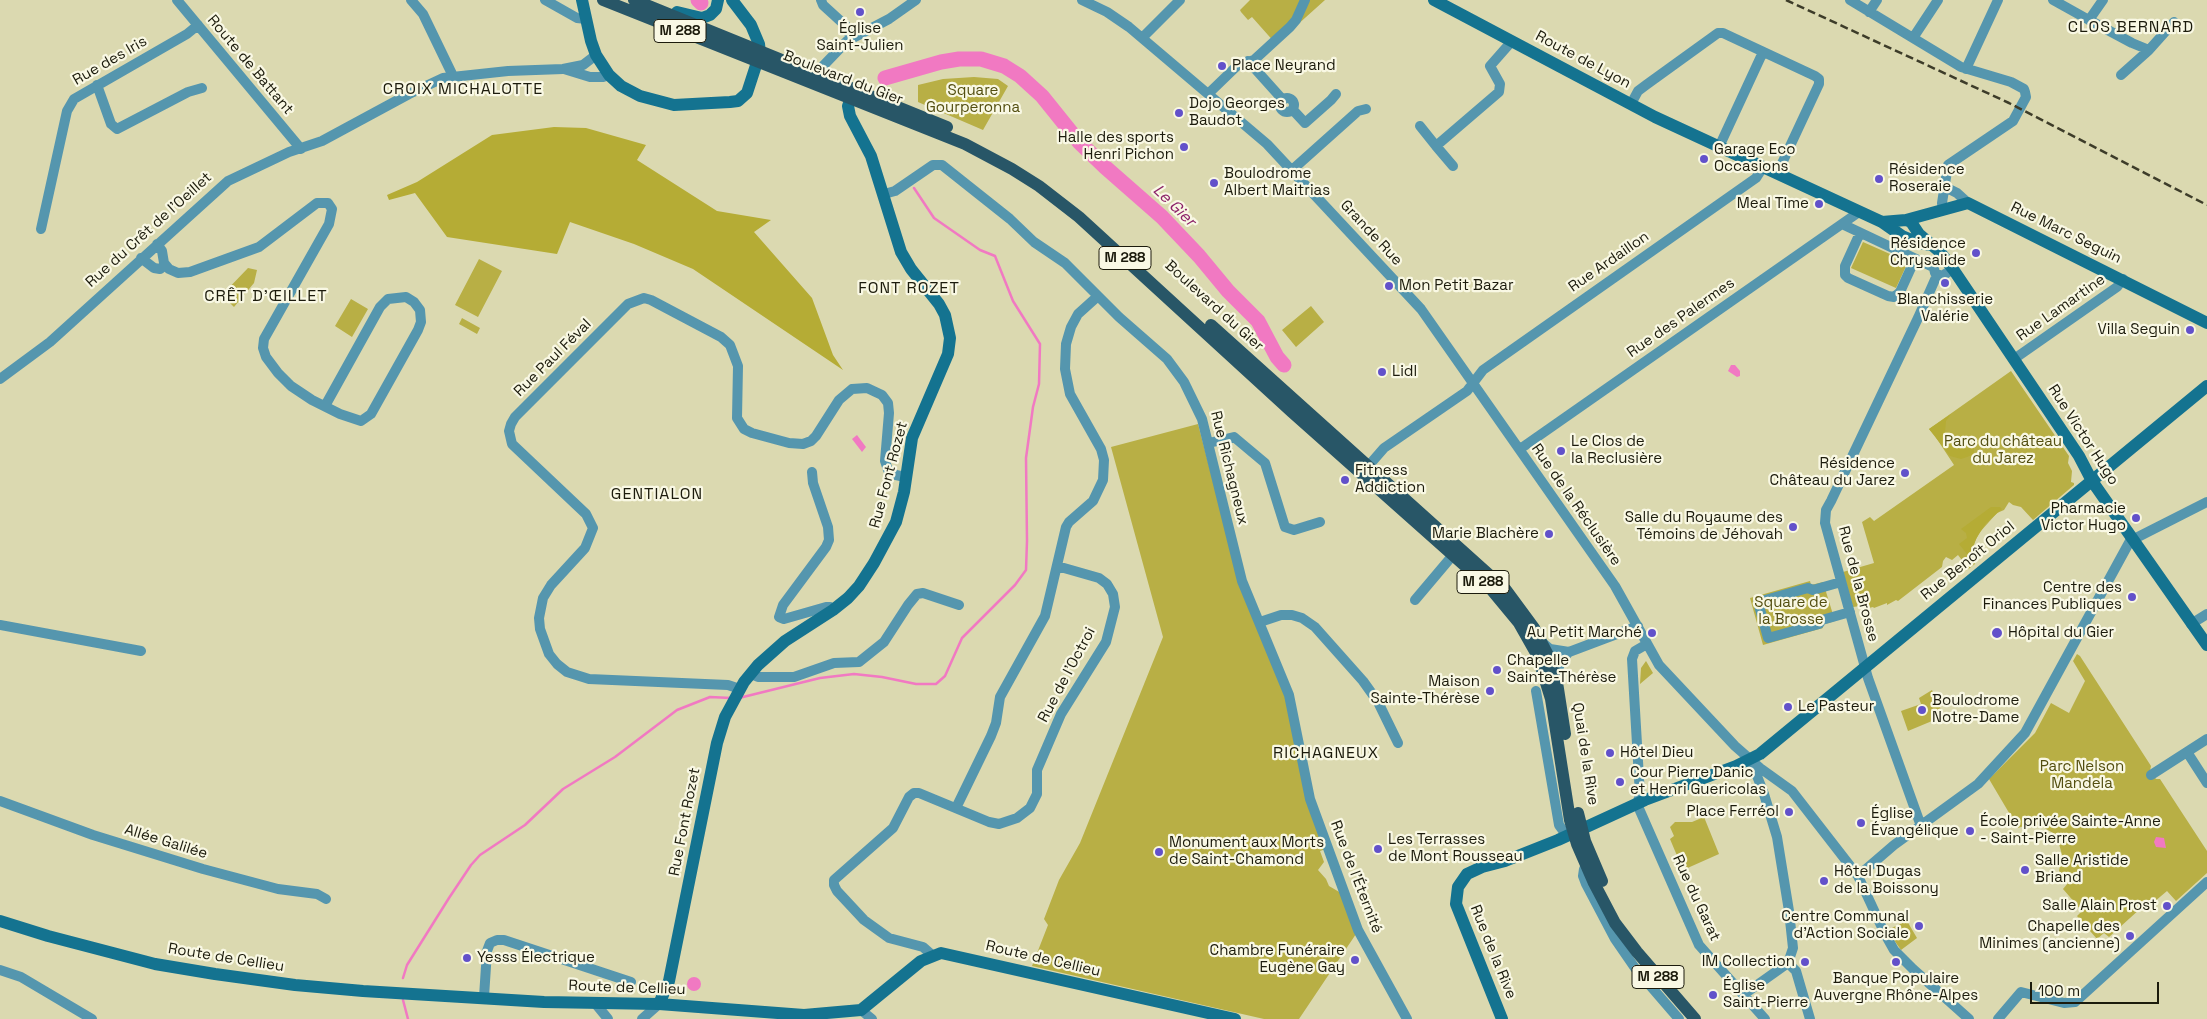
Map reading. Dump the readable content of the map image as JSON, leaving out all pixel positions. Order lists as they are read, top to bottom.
{
  "streets": {
    "main road": [
      "M 288",
      "Route de Lyon",
      "Boulevard du Gier",
      "Rue Marc Seguin",
      "Rue Victor Hugo",
      "Rue Font Rozet",
      "Rue Benoît Oriol",
      "Quai de la Rive",
      "Rue de la Rive",
      "Route de Cellieu"
    ],
    "street": [
      "Rue des Iris",
      "Route de Battant",
      "Rue du Crêt de l'Oeillet",
      "Grande Rue",
      "Rue Ardaillon",
      "Rue Lamartine",
      "Rue des Palermes",
      "Rue Paul Féval",
      "Rue Richagneux",
      "Rue de la Réclusière",
      "Rue de la Brosse",
      "Rue de l'Octroi",
      "Allée Galilée",
      "Rue de l'Éternité",
      "Rue du Garat"
    ]
  },
  "crossings": [
    ["M 288", "Boulevard du Gier"],
    ["Route de Lyon", "Rue Victor Hugo"],
    ["Rue des Iris", "Route de Battant"],
    ["Route de Battant", "Rue du Crêt de l'Oeillet"],
    ["Boulevard du Gier", "Rue Ardaillon"],
    ["Boulevard du Gier", "Rue Font Rozet"],
    ["Boulevard du Gier", "Quai de la Rive"],
    ["Grande Rue", "Rue de la Réclusière"],
    ["Rue Marc Seguin", "Rue Lamartine"],
    ["Rue Ardaillon", "Rue Victor Hugo"],
    ["Rue Ardaillon", "Rue de la Réclusière"],
    ["Rue Ardaillon", "Quai de la Rive"],
    ["Rue Lamartine", "Rue Victor Hugo"],
    ["Rue des Palermes", "Rue Victor Hugo"],
    ["Rue des Palermes", "Rue de la Réclusière"],
    ["Rue Paul Féval", "Rue Font Rozet"],
    ["Rue Victor Hugo", "Rue Benoît Oriol"],
    ["Rue Victor Hugo", "Rue de la Brosse"],
    ["Rue Richagneux", "Rue Font Rozet"],
    ["Rue Richagneux", "Rue de l'Éternité"],
    ["Rue Font Rozet", "Route de Cellieu"],
    ["Rue de la Réclusière", "Rue Benoît Oriol"],
    ["Rue Benoît Oriol", "Rue de la Brosse"],
    ["Rue Benoît Oriol", "Rue du Garat"],
    ["Rue Benoît Oriol", "Rue de la Rive"],
    ["Quai de la Rive", "Rue de la Rive"],
    ["Rue du Garat", "Rue de la Rive"]
  ],
  "districts": [
    "CLOS BERNARD",
    "CROIX MICHALOTTE",
    "FONT ROZET",
    "CRÊT D'ŒILLET",
    "GENTIALON",
    "RICHAGNEUX"
  ],
  "water": ["Le Gier"],
  "parks": [
    "Square Gourperonna",
    "Parc du château du Jarez",
    "Square de la Brosse",
    "Parc Nelson Mandela"
  ],
  "places": [
    "Église Saint-Julien",
    "Place Neyrand",
    "Dojo Georges Baudot",
    "Halle des sports Henri Pichon",
    "Garage Eco Occasions",
    "Résidence Roseraie",
    "Boulodrome Albert Maitrias",
    "Meal Time",
    "Résidence Chrysalide",
    "Blanchisserie Valérie",
    "Mon Petit Bazar",
    "Villa Seguin",
    "Lidl",
    "Le Clos de la Reclusière",
    "Résidence Château du Jarez",
    "Fitness Addiction",
    "Pharmacie Victor Hugo",
    "Salle du Royaume des Témoins de Jéhovah",
    "Marie Blachère",
    "Centre des Finances Publiques",
    "Au Petit Marché",
    "Hôpital du Gier",
    "Chapelle Sainte-Thérèse",
    "Maison Sainte-Thérèse",
    "Le Pasteur",
    "Boulodrome Notre-Dame",
    "Hôtel Dieu",
    "Cour Pierre Danic et Henri Guericolas",
    "Place Ferréol",
    "Église Évangélique",
    "École privée Sainte-Anne - Saint-Pierre",
    "Les Terrasses de Mont Rousseau",
    "Monument aux Morts de Saint-Chamond",
    "Salle Aristide Briand",
    "Hôtel Dugas de la Boissony",
    "Salle Alain Prost",
    "Centre Communal d'Action Sociale",
    "Chapelle des Minimes (ancienne)",
    "Yesss Électrique",
    "Chambre Funéraire Eugène Gay",
    "IM Collection",
    "Banque Populaire Auvergne Rhône-Alpes",
    "Église Saint-Pierre"
  ],
  "scale_bar": "100 m"
}
